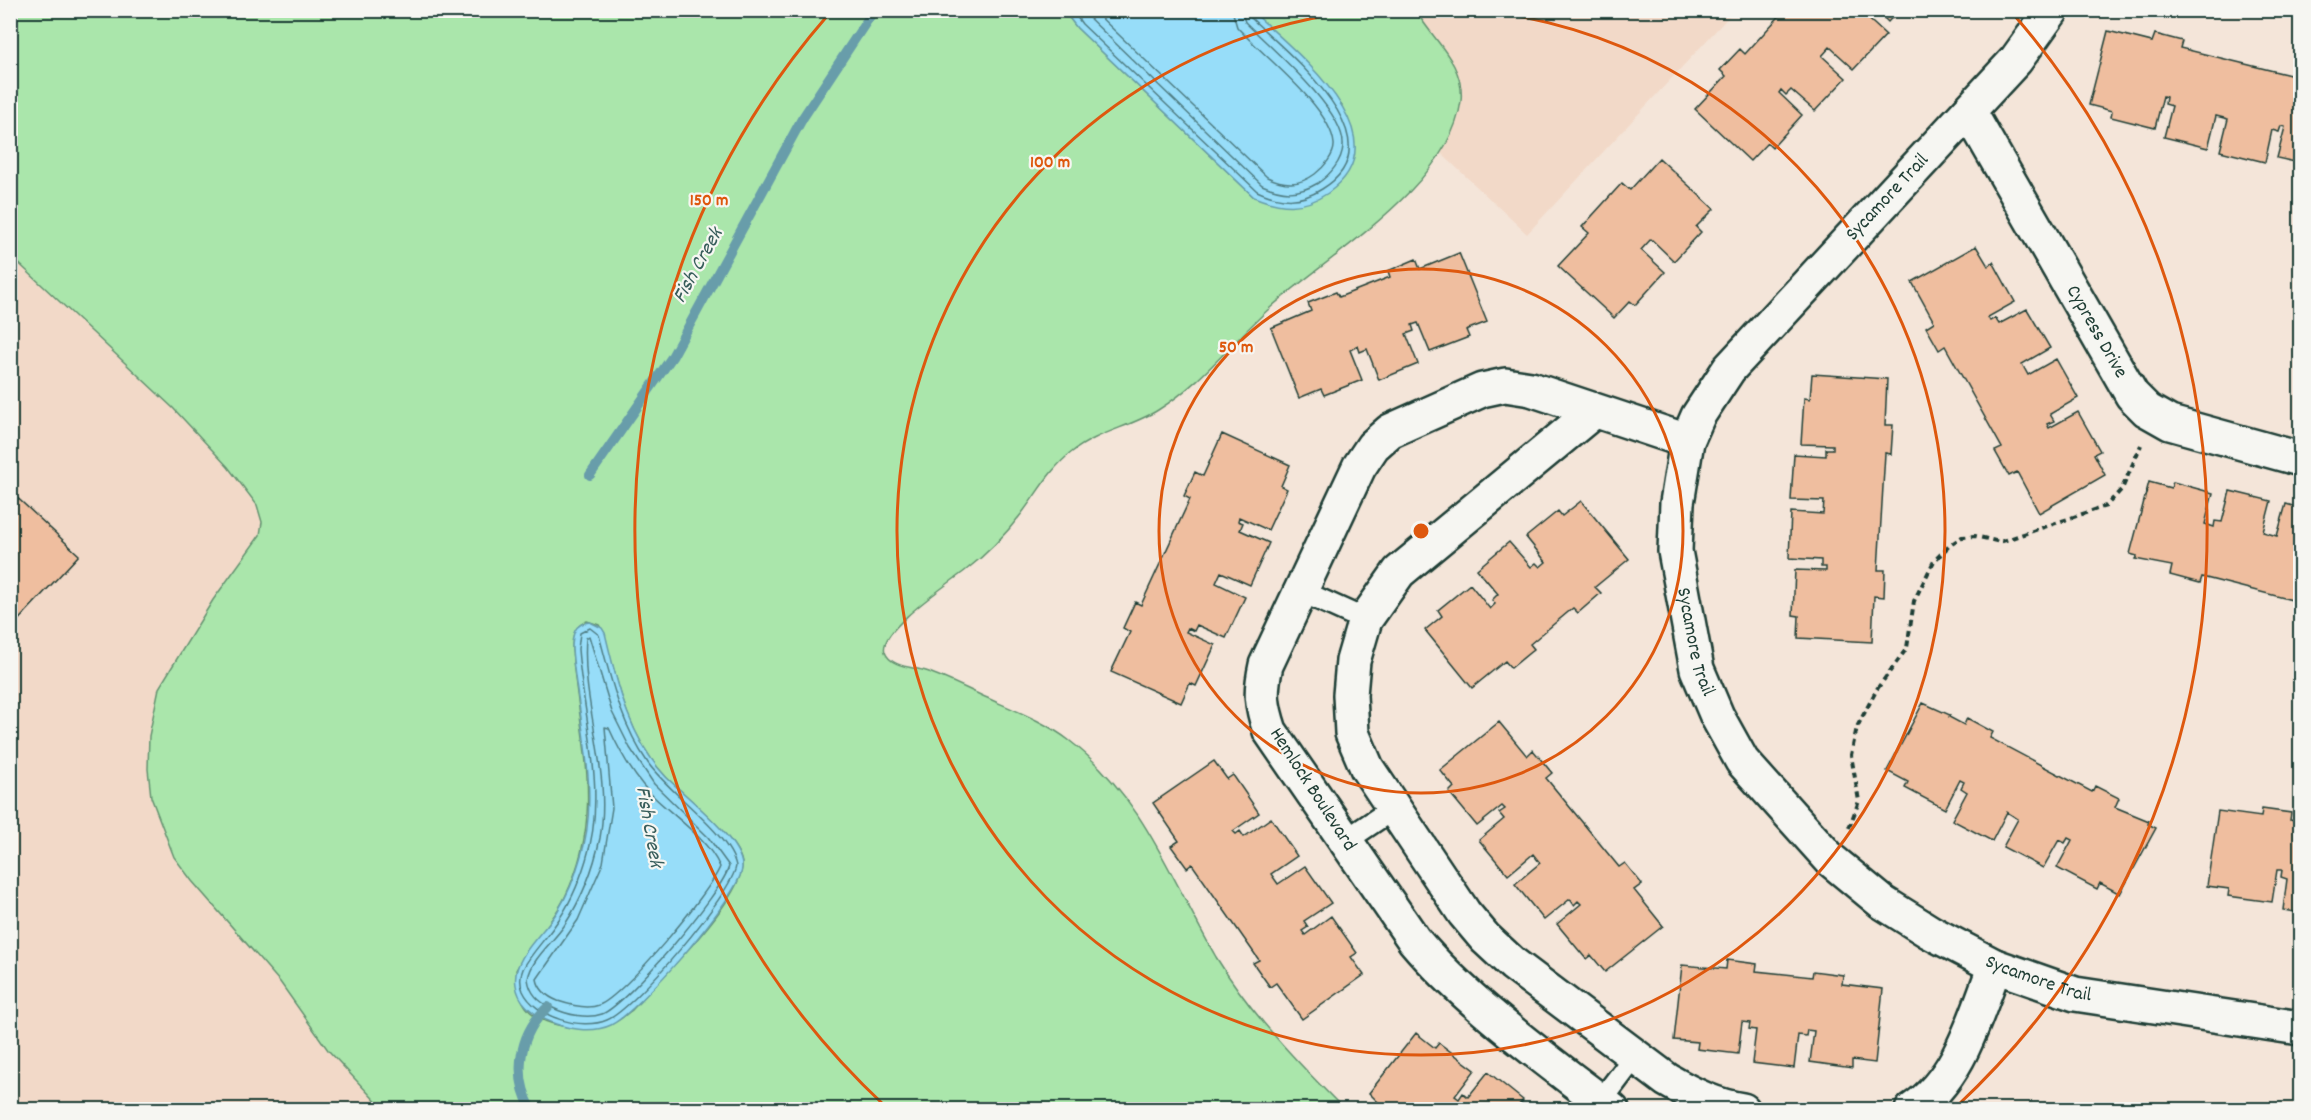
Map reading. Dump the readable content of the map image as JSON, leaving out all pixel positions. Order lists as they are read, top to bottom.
{
  "streets": {
    "street": ["Sycamore Trail", "Cypress Drive", "Hemlock Boulevard"]
  },
  "crossings": [
    ["Sycamore Trail", "Cypress Drive"],
    ["Sycamore Trail", "Hemlock Boulevard"]
  ],
  "water": ["Fish Creek"],
  "rings": ["100 m", "150 m", "50 m"]
}
